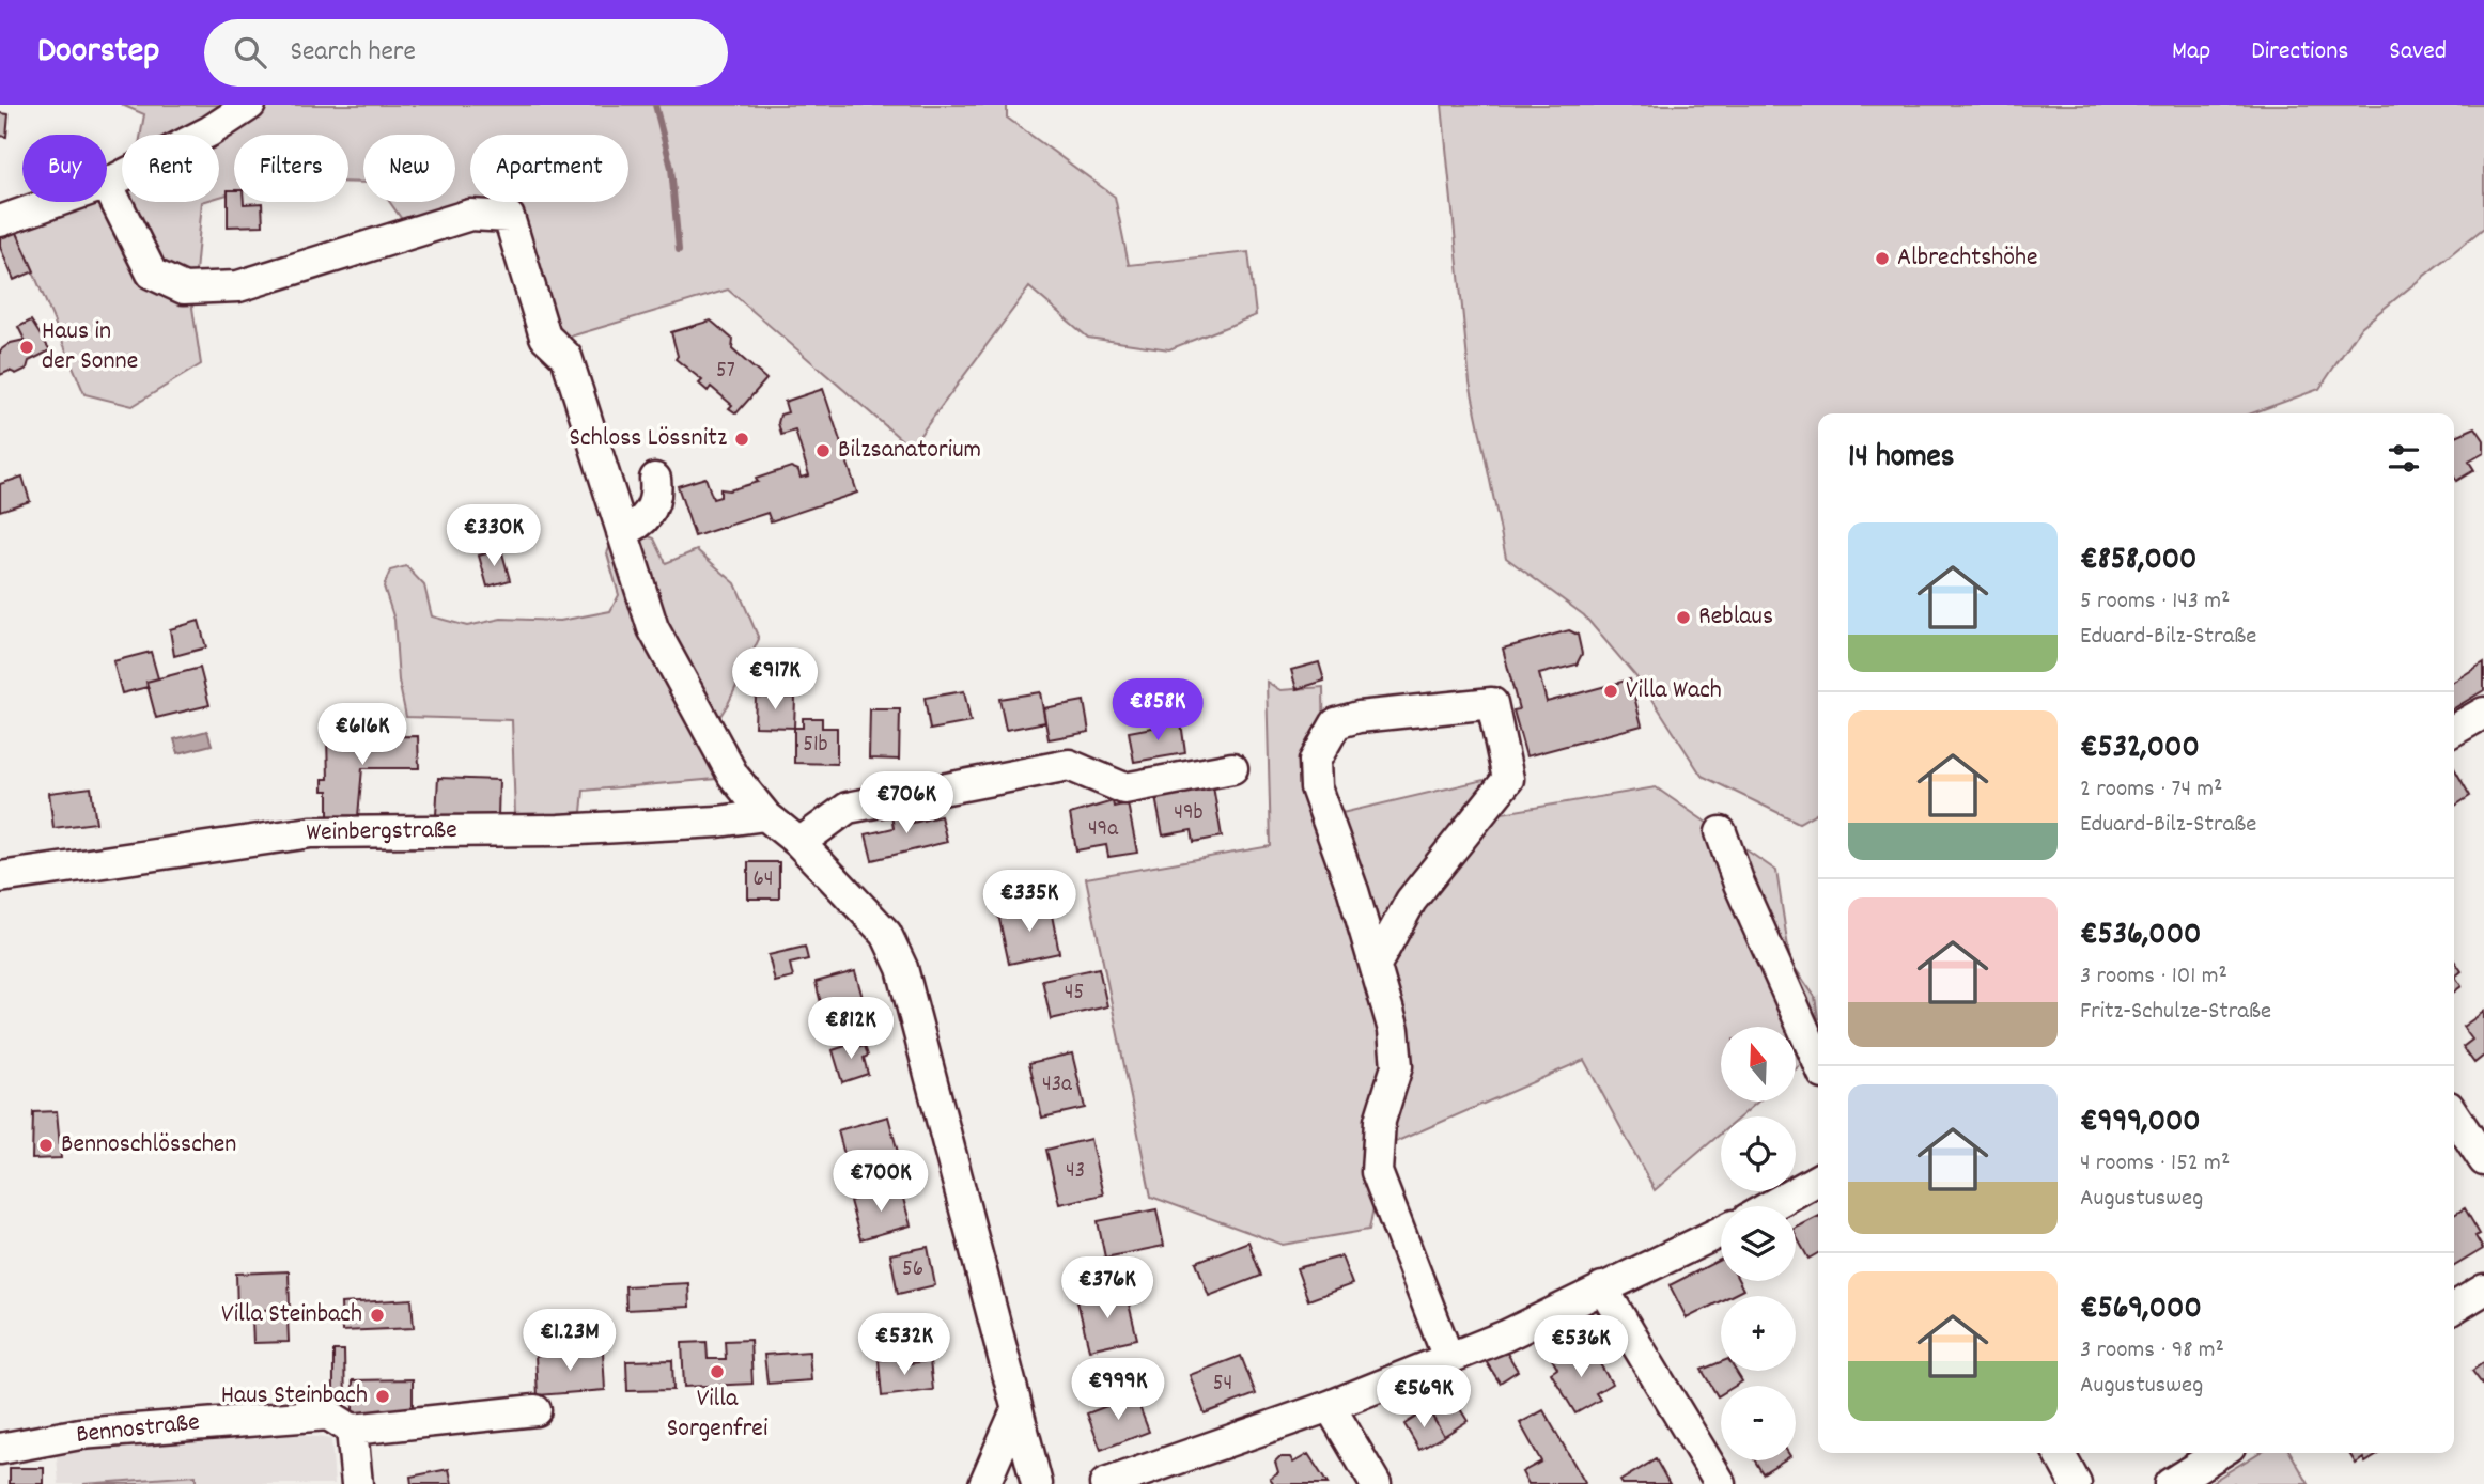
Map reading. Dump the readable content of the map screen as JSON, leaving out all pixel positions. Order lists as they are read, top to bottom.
{
  "streets": {
    "street": ["Weinbergstraße", "Bennostraße"]
  },
  "places": [
    "Albrechtshöhe",
    "Haus in der Sonne",
    "Schloss Lössnitz",
    "Bilzsanatorium",
    "Reblaus",
    "Villa Wach",
    "Bennoschlösschen",
    "Villa Steinbach",
    "Villa Sorgenfrei",
    "Haus Steinbach"
  ],
  "house_numbers": [
    "57",
    "51b",
    "49b",
    "49a",
    "64",
    "45",
    "43a",
    "43",
    "56",
    "54"
  ],
  "north": "top",
  "page": {
    "header": "Doorstep",
    "search": "Search here",
    "nav": ["Map", "Directions", "Saved"],
    "chip": [
      "Buy",
      "Rent",
      "Filters",
      "New",
      "Apartment"
    ],
    "heading": "14 homes",
    "list": [
      {
        "name": "€858,000",
        "note": "5 rooms · 143 m² · Eduard-Bilz-Straße"
      },
      {
        "name": "€532,000",
        "note": "2 rooms · 74 m² · Eduard-Bilz-Straße"
      },
      {
        "name": "€536,000",
        "note": "3 rooms · 101 m² · Fritz-Schulze-Straße"
      },
      {
        "name": "€999,000",
        "note": "4 rooms · 152 m² · Augustusweg"
      },
      {
        "name": "€569,000",
        "note": "3 rooms · 98 m² · Augustusweg"
      }
    ],
    "price": [
      "€330K",
      "€917K",
      "€858K",
      "€616K",
      "€706K",
      "€335K",
      "€812K",
      "€700K",
      "€376K",
      "€1.23M",
      "€532K",
      "€536K",
      "€999K",
      "€569K"
    ],
    "map_buttons": ["+", "−"]
  }
}
